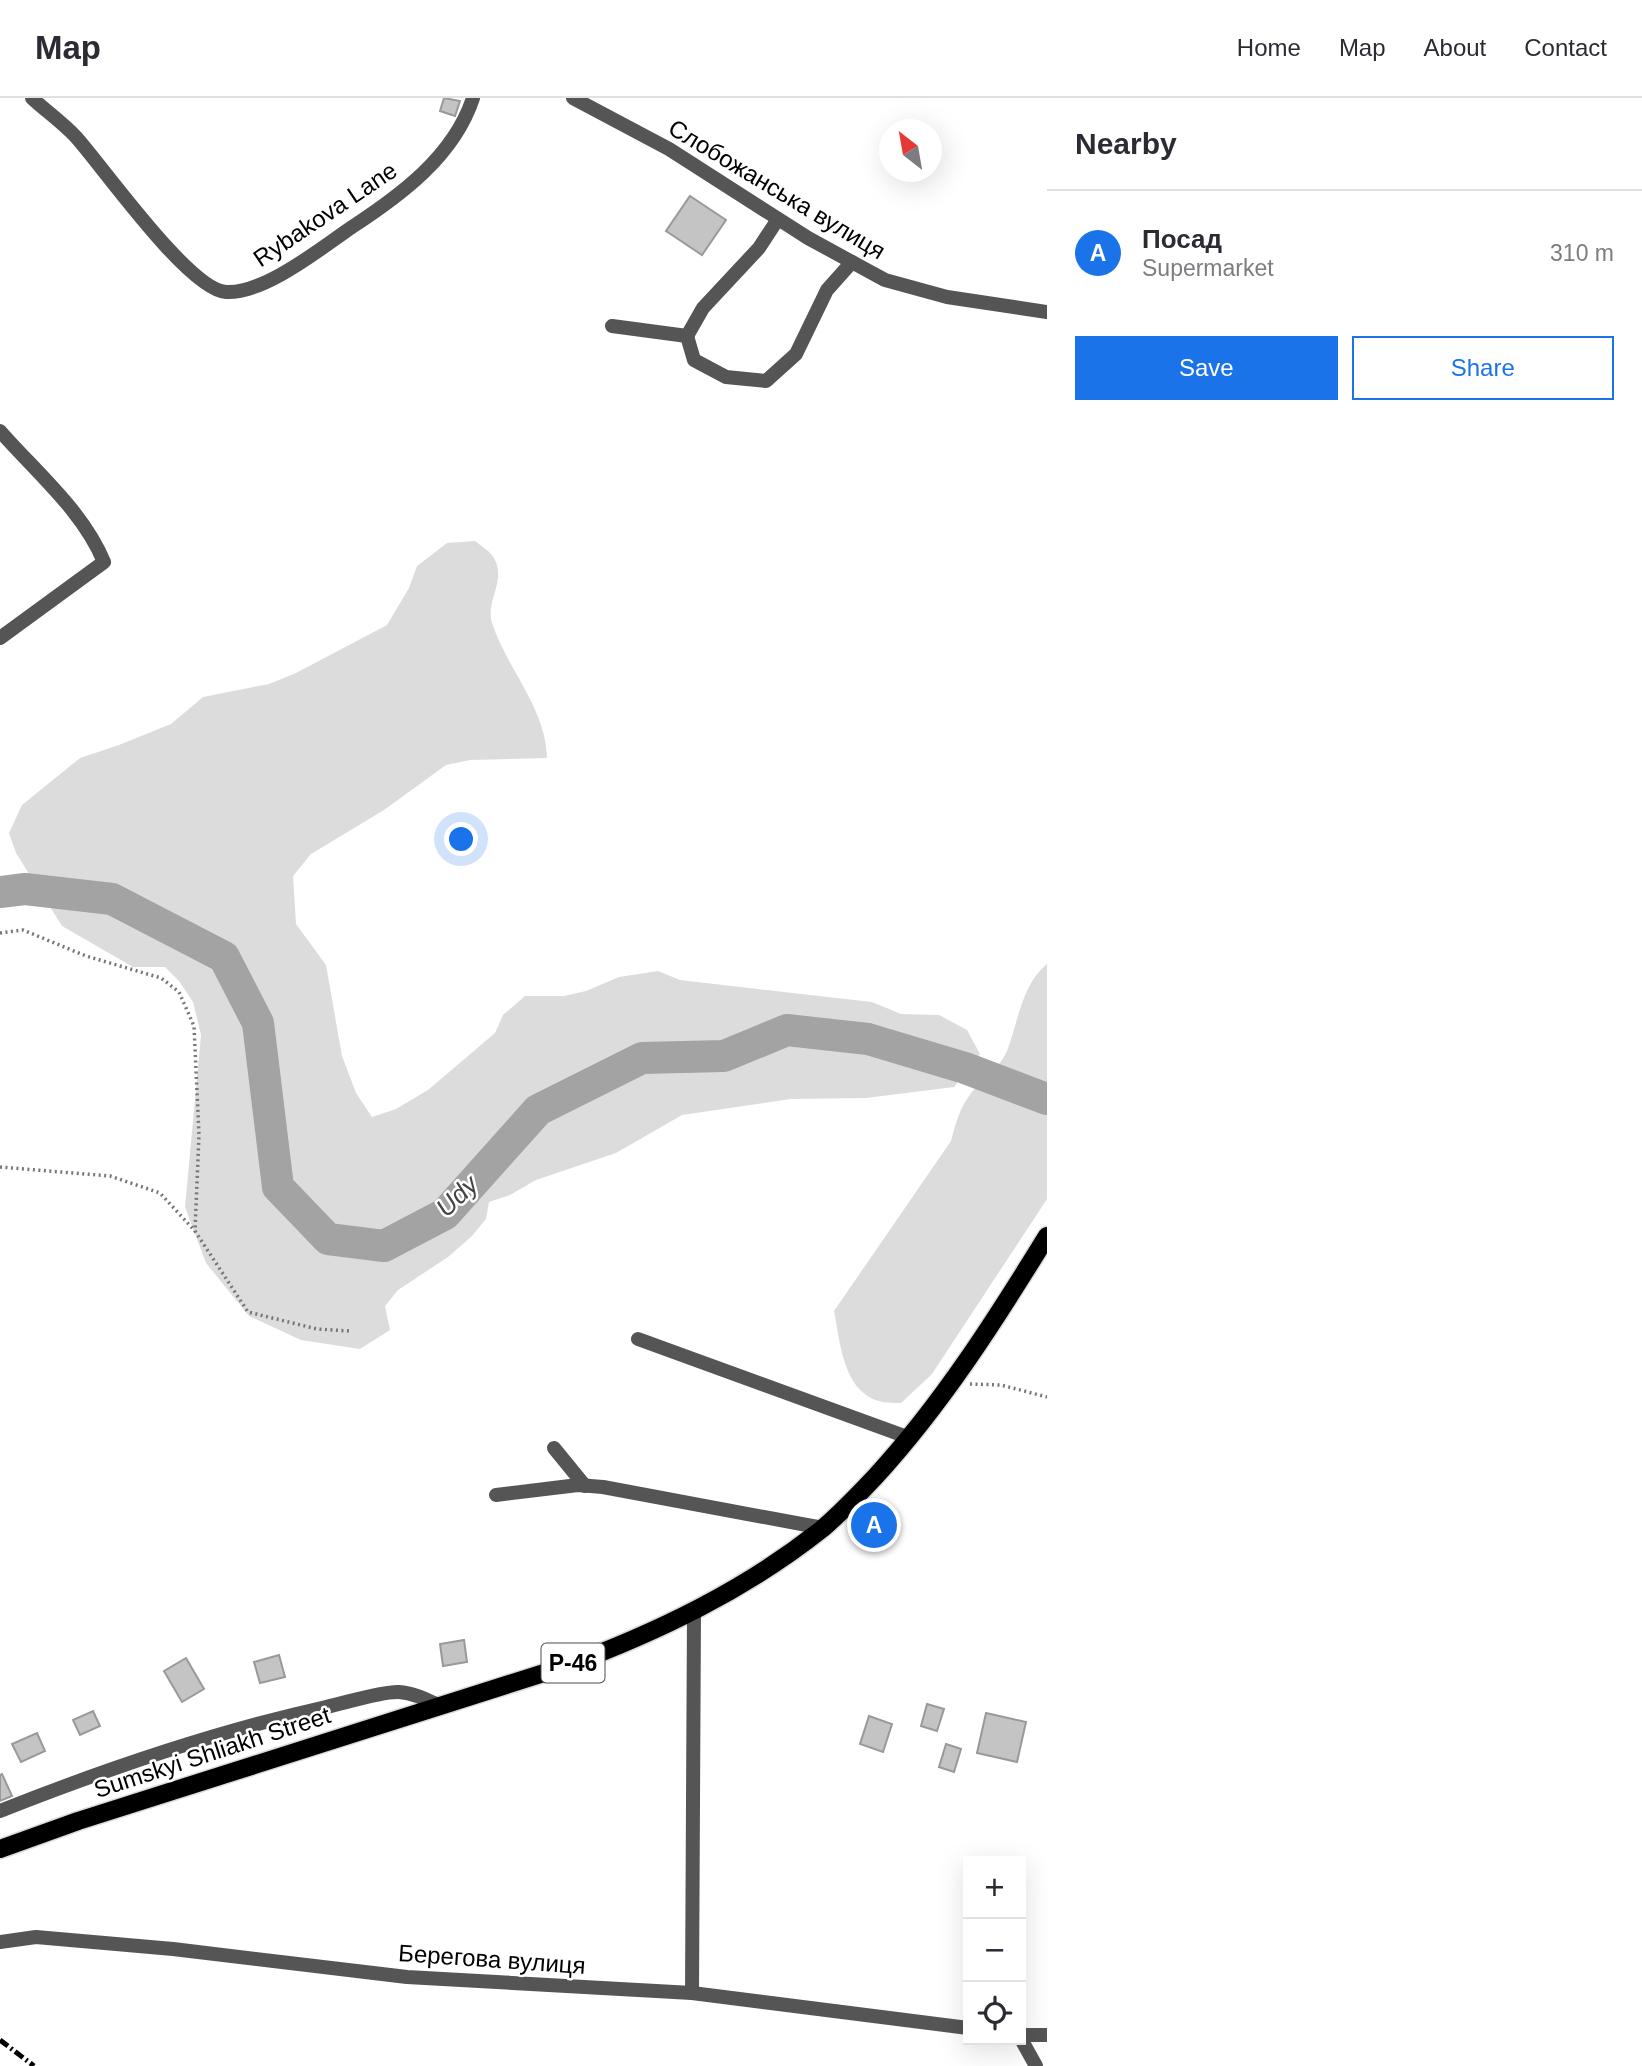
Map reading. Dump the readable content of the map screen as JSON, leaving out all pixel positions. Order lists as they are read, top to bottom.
{
  "streets": {
    "main road": ["Р-46", "Sumskyi Shliakh Street"],
    "street": ["Слобожанська вулиця", "Rybakova Lane", "Берегова вулиця"]
  },
  "water": ["Udy"],
  "north": "top left",
  "page": {
    "header": "Map",
    "nav": [
      "Home",
      "Map",
      "About",
      "Contact"
    ],
    "heading": "Nearby",
    "list": [
      {
        "mark": "A",
        "name": "Посад",
        "note": "Supermarket",
        "value": "310 m"
      }
    ],
    "buttons": ["Save", "Share"],
    "pins": "A",
    "map_buttons": ["+", "−"]
  }
}
